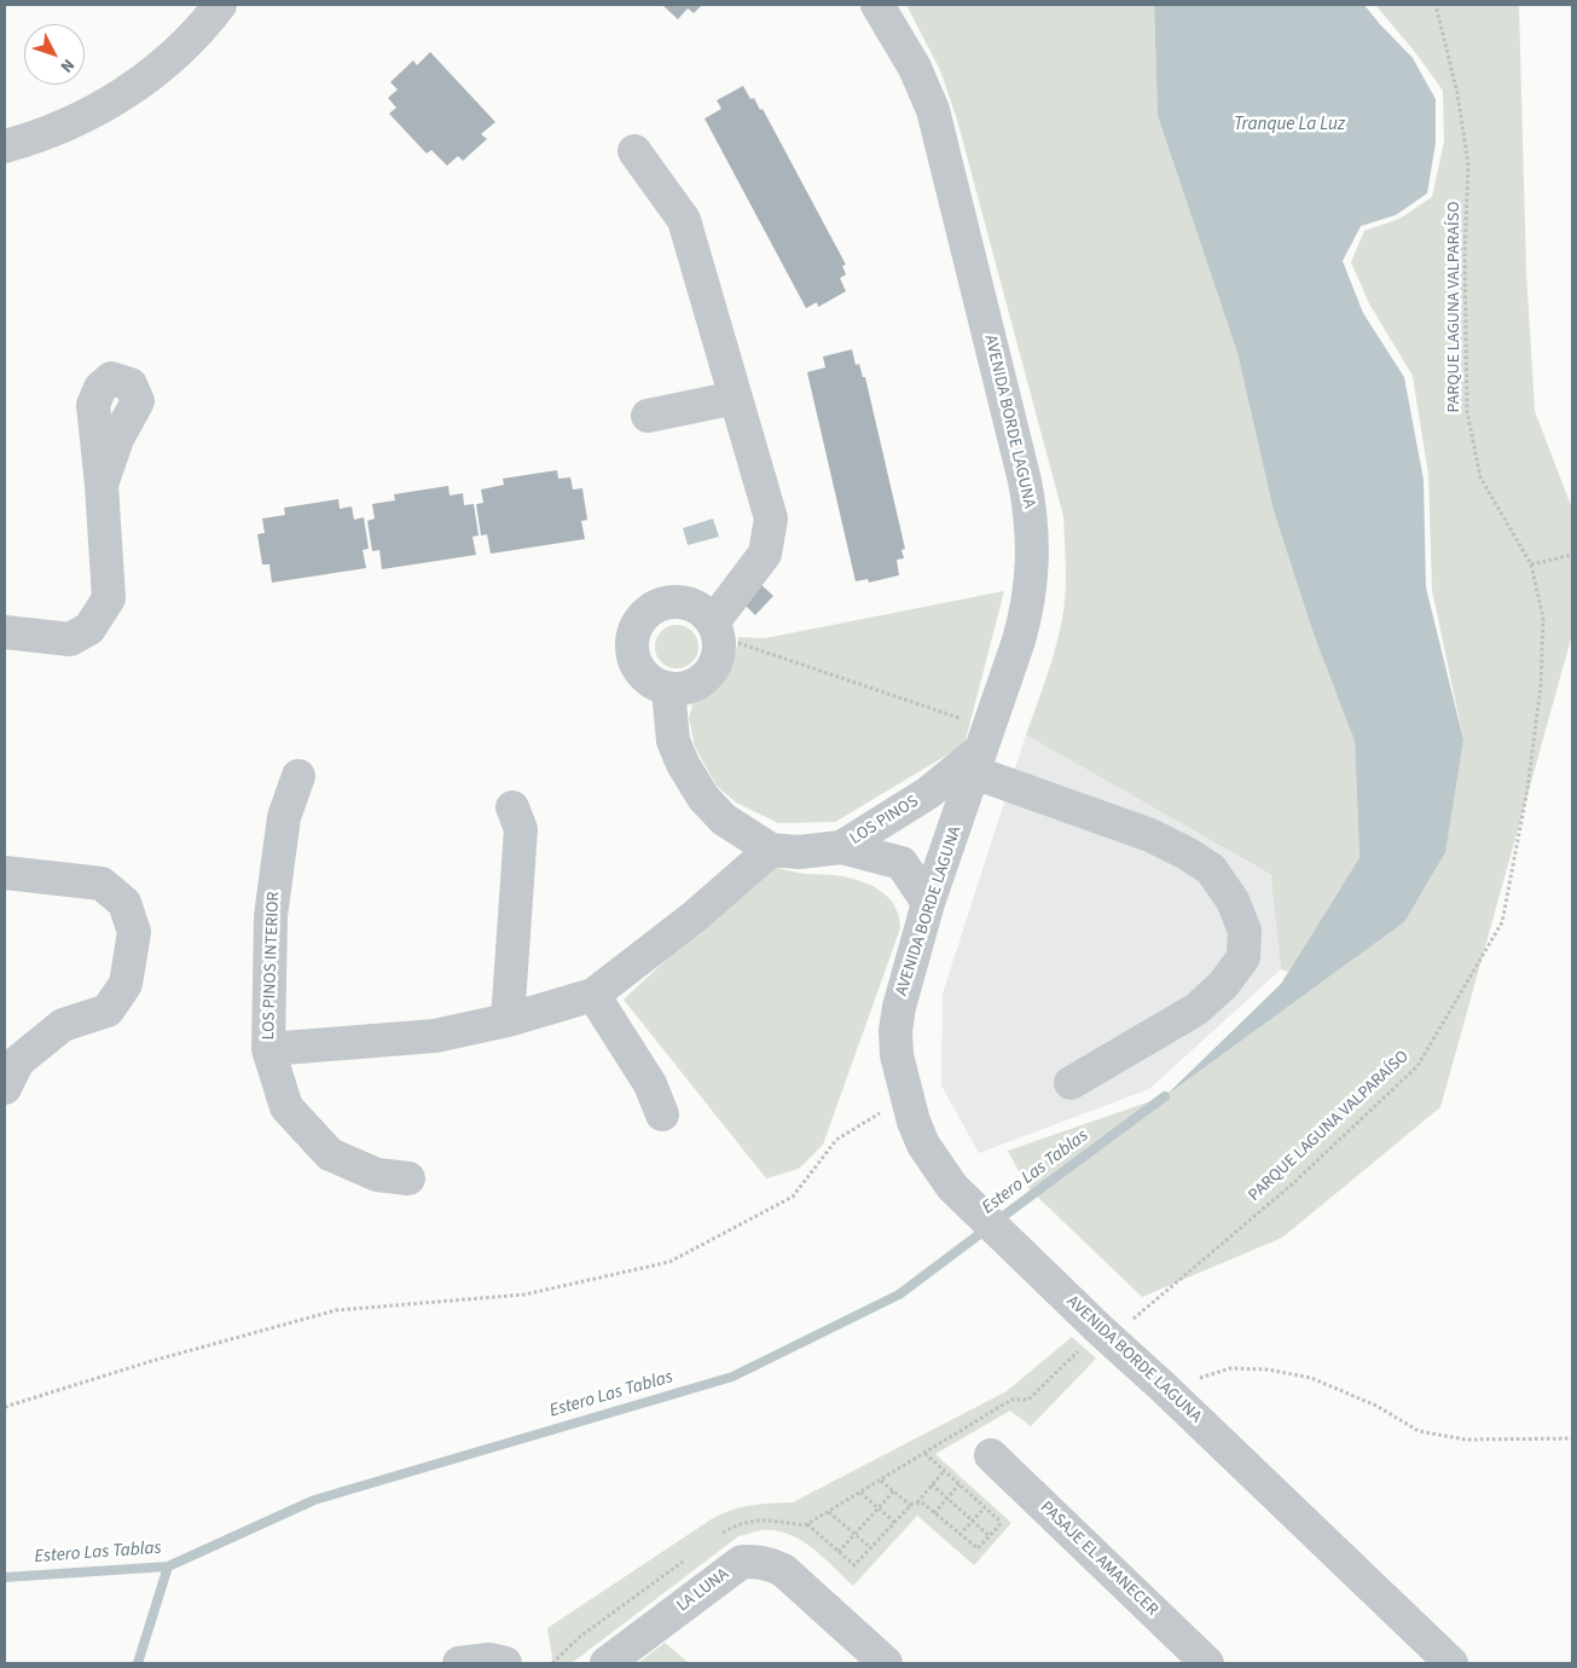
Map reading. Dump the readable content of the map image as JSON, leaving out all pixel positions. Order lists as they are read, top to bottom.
{
  "streets": {
    "street": [
      "AVENIDA BORDE LAGUNA",
      "LOS PINOS",
      "LOS PINOS INTERIOR",
      "PASAJE EL AMANECER",
      "LA LUNA"
    ],
    "path": ["PARQUE LAGUNA VALPARAÍSO"]
  },
  "crossings": [
    ["PARQUE LAGUNA VALPARAÍSO", "AVENIDA BORDE LAGUNA"],
    ["AVENIDA BORDE LAGUNA", "LOS PINOS"],
    ["LOS PINOS", "LOS PINOS INTERIOR"]
  ],
  "water": ["Tranque La Luz", "Estero Las Tablas"],
  "north": "bottom right"
}
